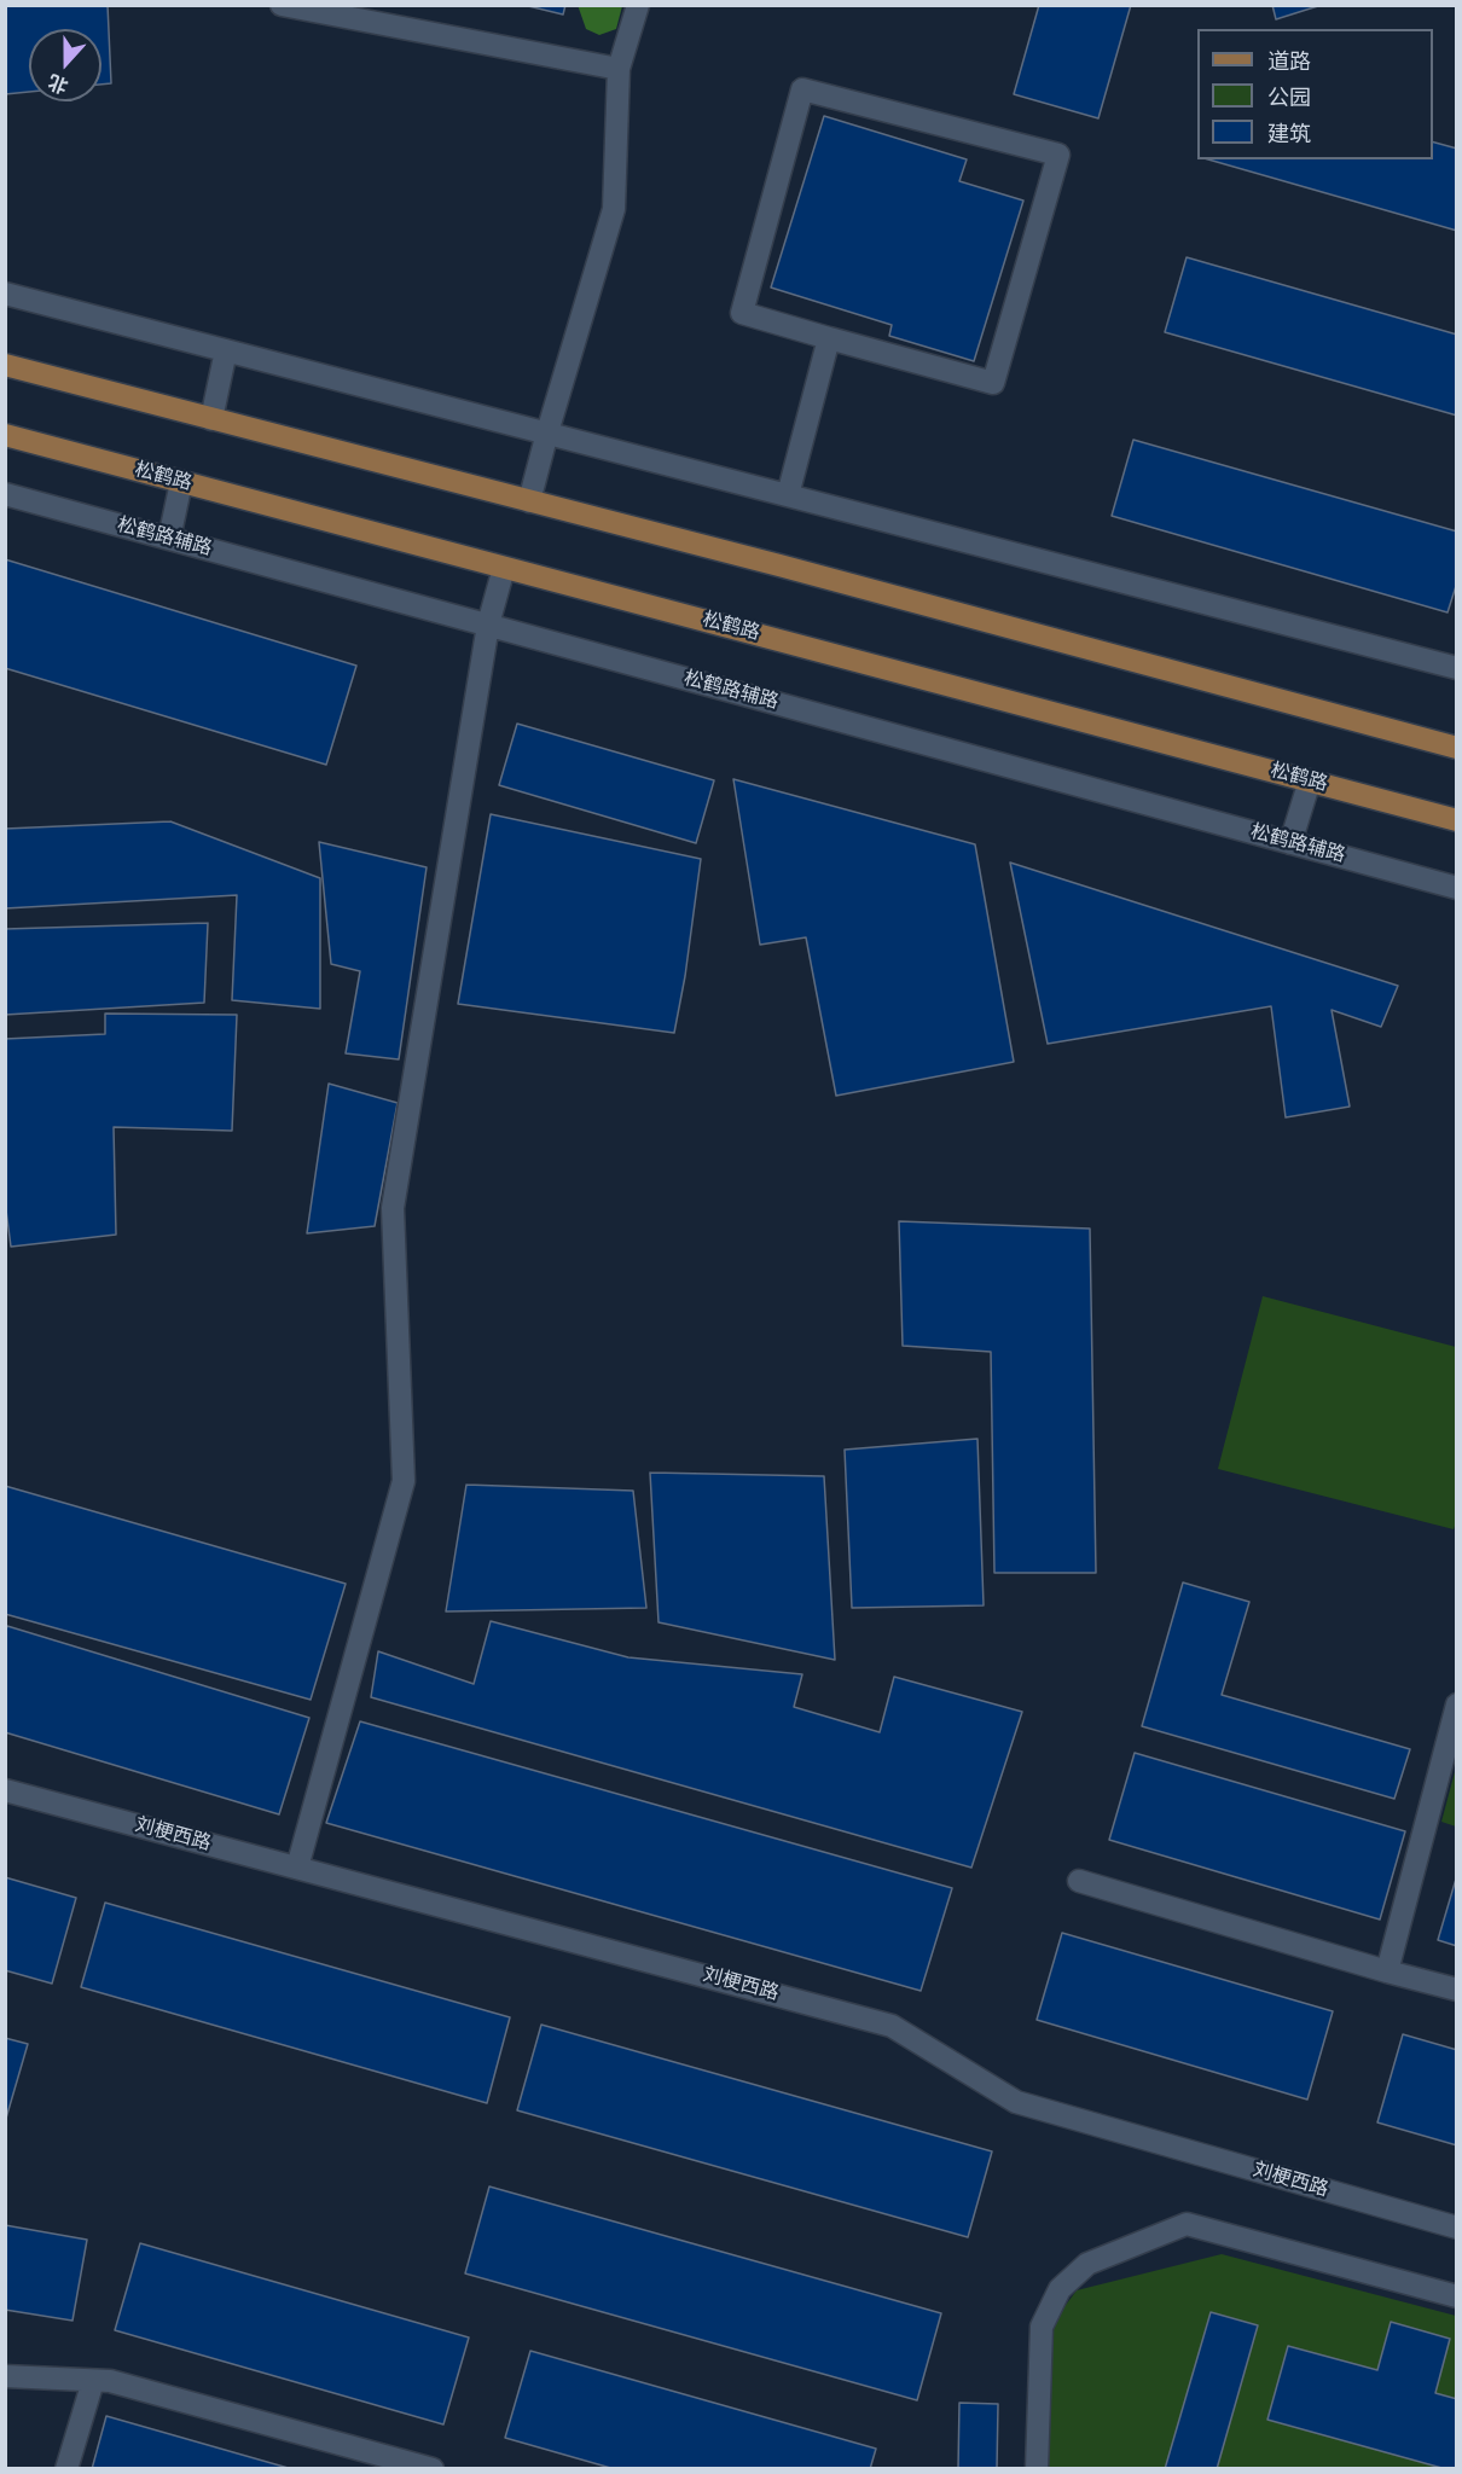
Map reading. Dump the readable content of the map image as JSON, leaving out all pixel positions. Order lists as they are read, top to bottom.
{
  "streets": {
    "main road": ["松鹤路"],
    "street": ["松鹤路辅路", "刘梗西路"]
  },
  "legend": ["道路", "公园", "建筑"],
  "north": "bottom"
}
